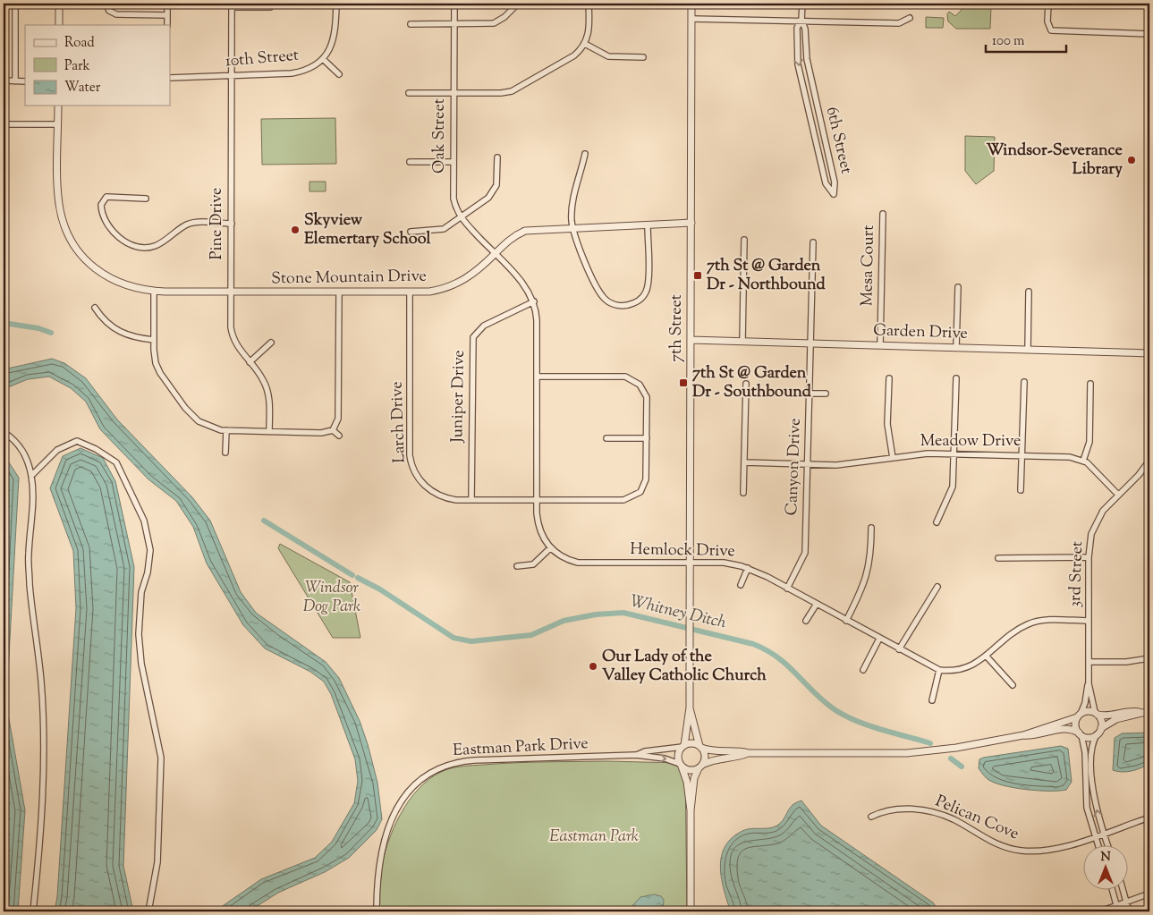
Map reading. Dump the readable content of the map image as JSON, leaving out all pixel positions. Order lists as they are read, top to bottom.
{
  "streets": {
    "street": [
      "10th Street",
      "Oak Street",
      "6th Street",
      "Pine Drive",
      "Mesa Court",
      "Stone Mountain Drive",
      "7th Street",
      "Garden Drive",
      "Juniper Drive",
      "Larch Drive",
      "Meadow Drive",
      "Canyon Drive",
      "Hemlock Drive",
      "3rd Street",
      "Eastman Park Drive",
      "Pelican Cove"
    ]
  },
  "crossings": [
    ["10th Street", "Pine Drive"],
    ["Oak Street", "Stone Mountain Drive"],
    ["Oak Street", "Hemlock Drive"],
    ["Pine Drive", "Stone Mountain Drive"],
    ["Mesa Court", "Garden Drive"],
    ["Stone Mountain Drive", "7th Street"],
    ["Stone Mountain Drive", "Larch Drive"],
    ["Stone Mountain Drive", "Hemlock Drive"],
    ["7th Street", "Garden Drive"],
    ["7th Street", "Hemlock Drive"],
    ["7th Street", "Eastman Park Drive"],
    ["Garden Drive", "Canyon Drive"],
    ["Juniper Drive", "Larch Drive"],
    ["Juniper Drive", "Hemlock Drive"],
    ["Larch Drive", "Hemlock Drive"],
    ["Meadow Drive", "Canyon Drive"],
    ["Canyon Drive", "Hemlock Drive"],
    ["Hemlock Drive", "3rd Street"]
  ],
  "water": ["Whitney Ditch"],
  "parks": ["Windsor Dog Park", "Eastman Park"],
  "places": {
    "other": ["Windsor-Severance Library", "Skyview Elemertary School", "Our Lady of the Valley Catholic Church"],
    "transit": ["7th St @ Garden Dr - Northbound", "7th St @ Garden Dr - Southbound"]
  },
  "legend": ["Road", "Park", "Water"],
  "scale_bar": "100 m",
  "north": "top"
}
